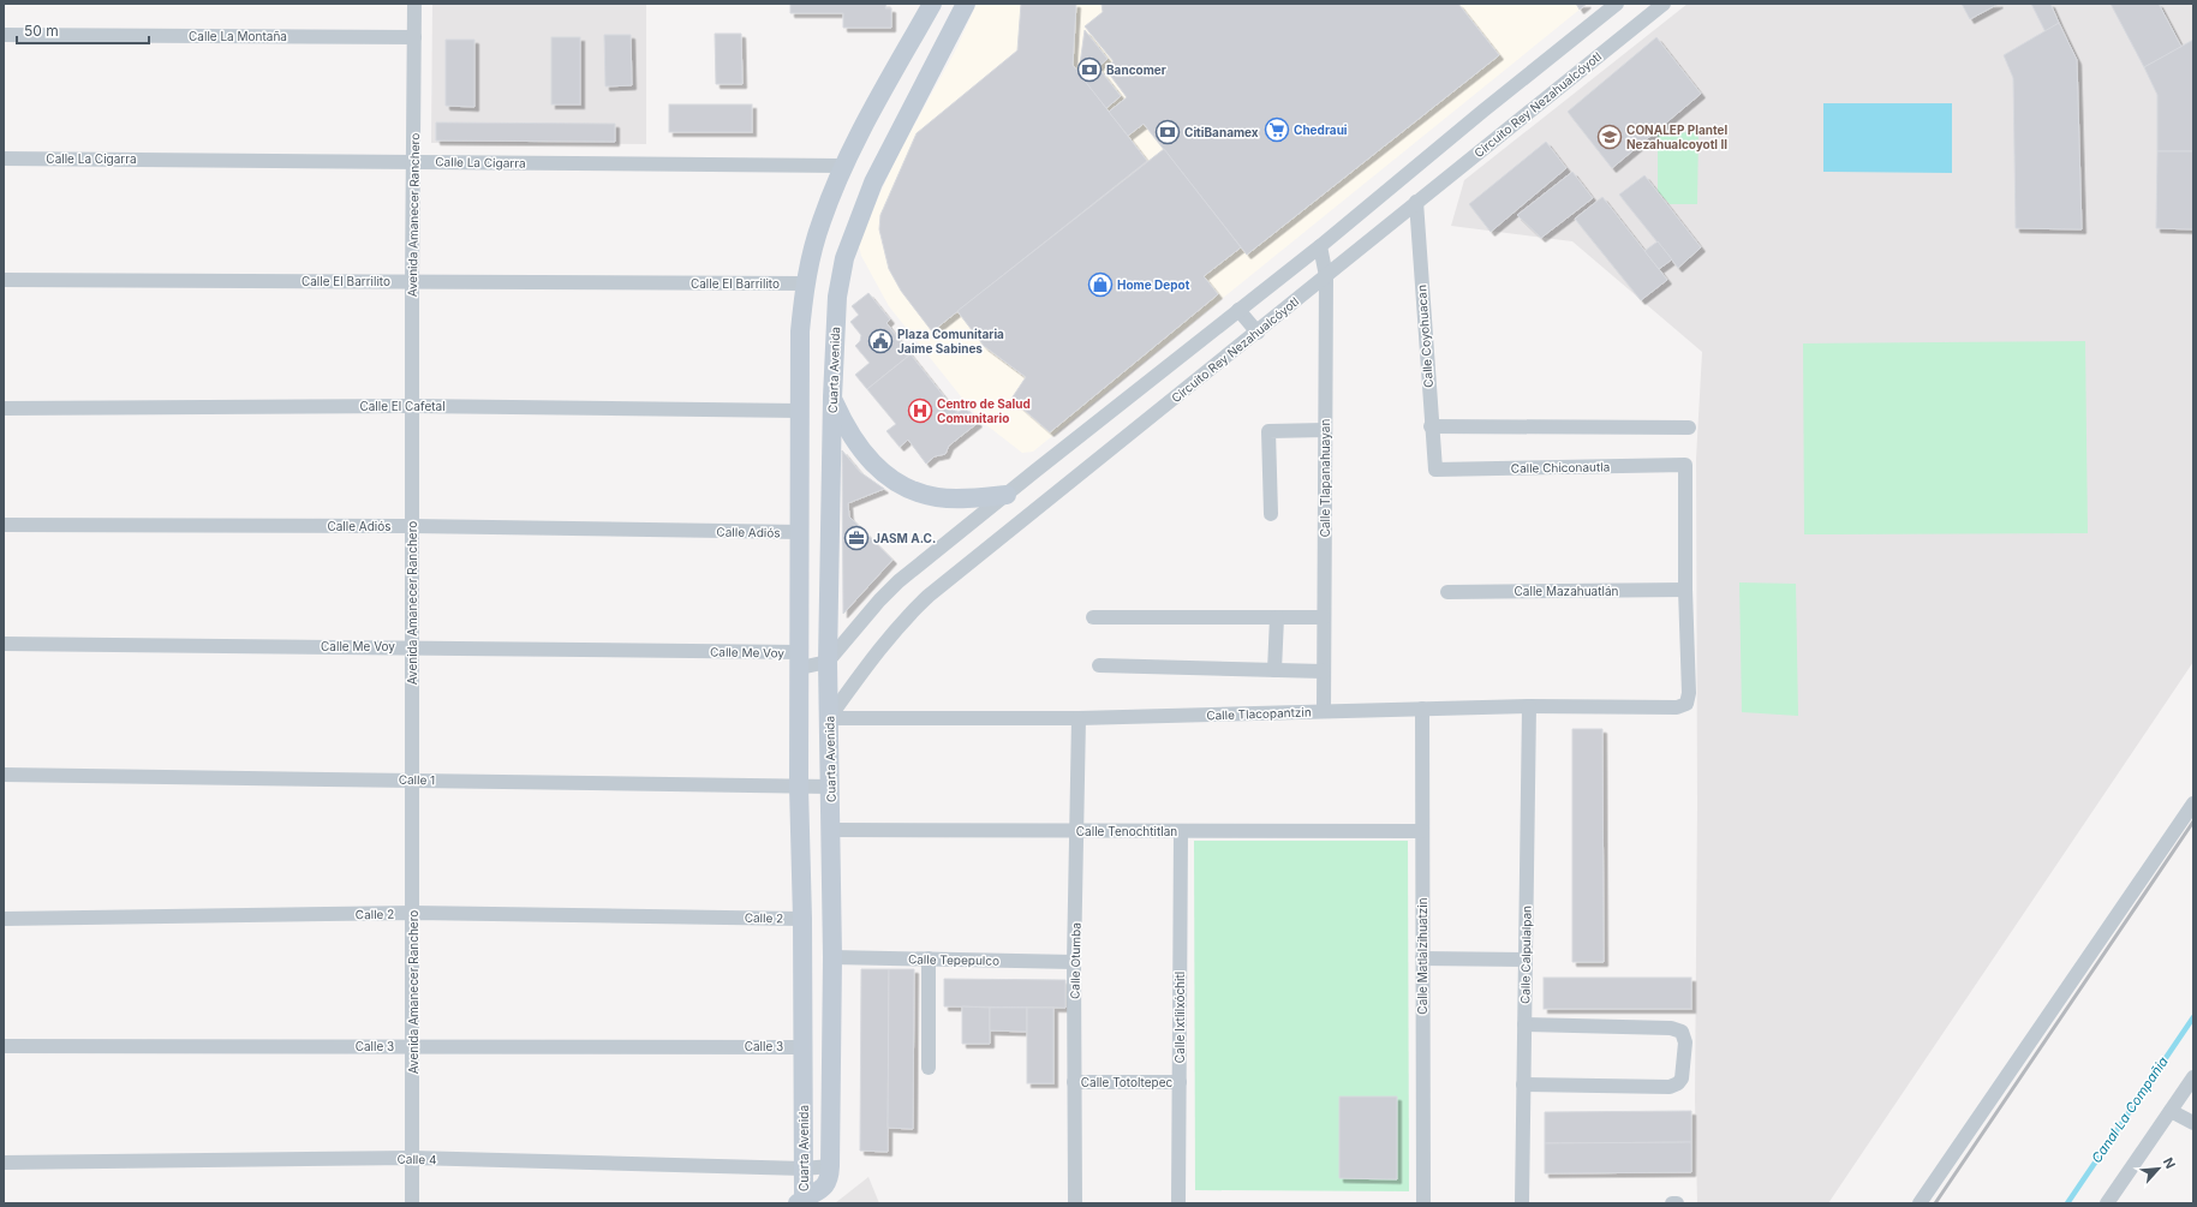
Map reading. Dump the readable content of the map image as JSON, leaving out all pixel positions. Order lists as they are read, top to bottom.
{
  "streets": {
    "main road": ["Cuarta Avenida"],
    "street": [
      "Calle La Montaña",
      "Circuito Rey Nezahualcóyotl",
      "Calle La Cigarra",
      "Avenida Amanecer Ranchero",
      "Calle El Barrilito",
      "Calle Coyohuacan",
      "Calle El Cafetal",
      "Calle Chiconautla",
      "Calle Tlapanahuayan",
      "Calle Adiós",
      "Calle Mazahuatlán",
      "Calle Me Voy",
      "Calle Tlacopantzin",
      "Calle 1",
      "Calle Tenochtitlan",
      "Calle 2",
      "Calle Calpulalpan",
      "Calle Matlalzihuatzin",
      "Calle Tepepulco",
      "Calle Otumba",
      "Calle Ixtlilxóchitl",
      "Calle 3",
      "Calle Totoltepec",
      "Calle 4"
    ]
  },
  "crossings": [
    ["Calle La Montaña", "Avenida Amanecer Ranchero"],
    ["Circuito Rey Nezahualcóyotl", "Calle Coyohuacan"],
    ["Circuito Rey Nezahualcóyotl", "Cuarta Avenida"],
    ["Circuito Rey Nezahualcóyotl", "Calle Tlapanahuayan"],
    ["Circuito Rey Nezahualcóyotl", "Calle Tlacopantzin"],
    ["Calle La Cigarra", "Avenida Amanecer Ranchero"],
    ["Calle La Cigarra", "Cuarta Avenida"],
    ["Avenida Amanecer Ranchero", "Calle El Barrilito"],
    ["Avenida Amanecer Ranchero", "Calle El Cafetal"],
    ["Avenida Amanecer Ranchero", "Calle Adiós"],
    ["Avenida Amanecer Ranchero", "Calle Me Voy"],
    ["Avenida Amanecer Ranchero", "Calle 1"],
    ["Avenida Amanecer Ranchero", "Calle 2"],
    ["Avenida Amanecer Ranchero", "Calle 3"],
    ["Avenida Amanecer Ranchero", "Calle 4"],
    ["Calle El Barrilito", "Cuarta Avenida"],
    ["Calle Coyohuacan", "Calle Chiconautla"],
    ["Cuarta Avenida", "Calle El Cafetal"],
    ["Cuarta Avenida", "Calle Adiós"],
    ["Cuarta Avenida", "Calle Me Voy"],
    ["Cuarta Avenida", "Calle Tlacopantzin"],
    ["Cuarta Avenida", "Calle 1"],
    ["Cuarta Avenida", "Calle Tenochtitlan"],
    ["Cuarta Avenida", "Calle 2"],
    ["Cuarta Avenida", "Calle Tepepulco"],
    ["Cuarta Avenida", "Calle 3"],
    ["Cuarta Avenida", "Calle 4"],
    ["Calle Chiconautla", "Calle Mazahuatlán"],
    ["Calle Chiconautla", "Calle Tlacopantzin"],
    ["Calle Tlapanahuayan", "Calle Tlacopantzin"],
    ["Calle Mazahuatlán", "Calle Tlacopantzin"],
    ["Calle Tlacopantzin", "Calle Calpulalpan"],
    ["Calle Tlacopantzin", "Calle Matlalzihuatzin"],
    ["Calle Tlacopantzin", "Calle Otumba"],
    ["Calle Tenochtitlan", "Calle Matlalzihuatzin"],
    ["Calle Tenochtitlan", "Calle Otumba"],
    ["Calle Tenochtitlan", "Calle Ixtlilxóchitl"],
    ["Calle Tepepulco", "Calle Otumba"],
    ["Calle Otumba", "Calle Totoltepec"],
    ["Calle Ixtlilxóchitl", "Calle Totoltepec"]
  ],
  "water": ["Canal La Compañia"],
  "places": {
    "bank": ["Bancomer", "CitiBanamex"],
    "supermarket": ["Chedraui"],
    "school or university": ["CONALEP Plantel Nezahualcoyotl II"],
    "shop": ["Home Depot"],
    "public building": ["Plaza Comunitaria Jaime Sabines"],
    "hospital": ["Centro de Salud Comunitario"],
    "office": ["JASM A.C."]
  },
  "scale_bar": "50 m",
  "north": "top right"
}
